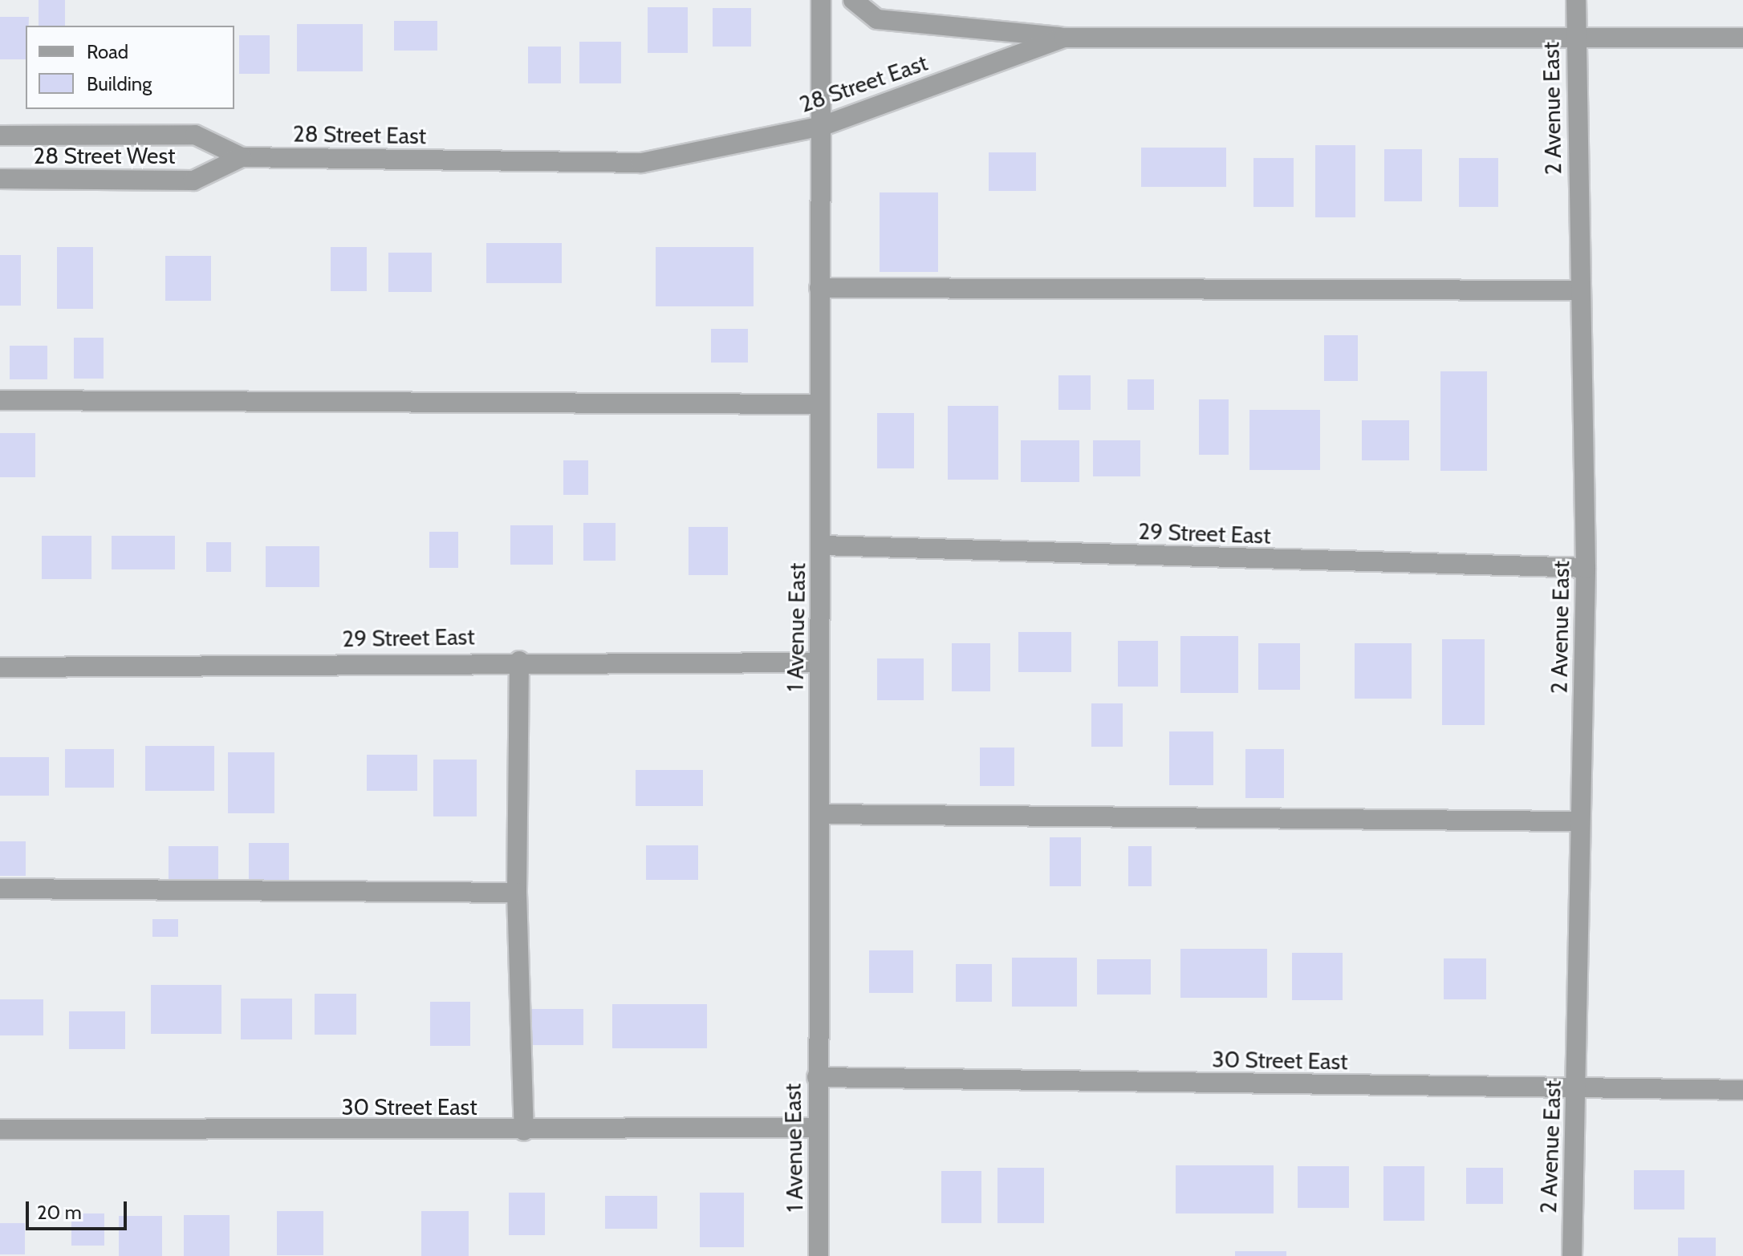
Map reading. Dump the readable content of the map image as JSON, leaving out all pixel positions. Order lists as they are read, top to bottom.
{
  "streets": {
    "street": [
      "28 Street East",
      "2 Avenue East",
      "28 Street West",
      "29 Street East",
      "1 Avenue East",
      "30 Street East"
    ]
  },
  "crossings": [
    ["28 Street East", "2 Avenue East"],
    ["28 Street East", "28 Street West"],
    ["28 Street East", "1 Avenue East"],
    ["2 Avenue East", "29 Street East"],
    ["2 Avenue East", "30 Street East"],
    ["29 Street East", "1 Avenue East"],
    ["1 Avenue East", "30 Street East"]
  ],
  "legend": ["Road", "Building"],
  "scale_bar": "20 m"
}
